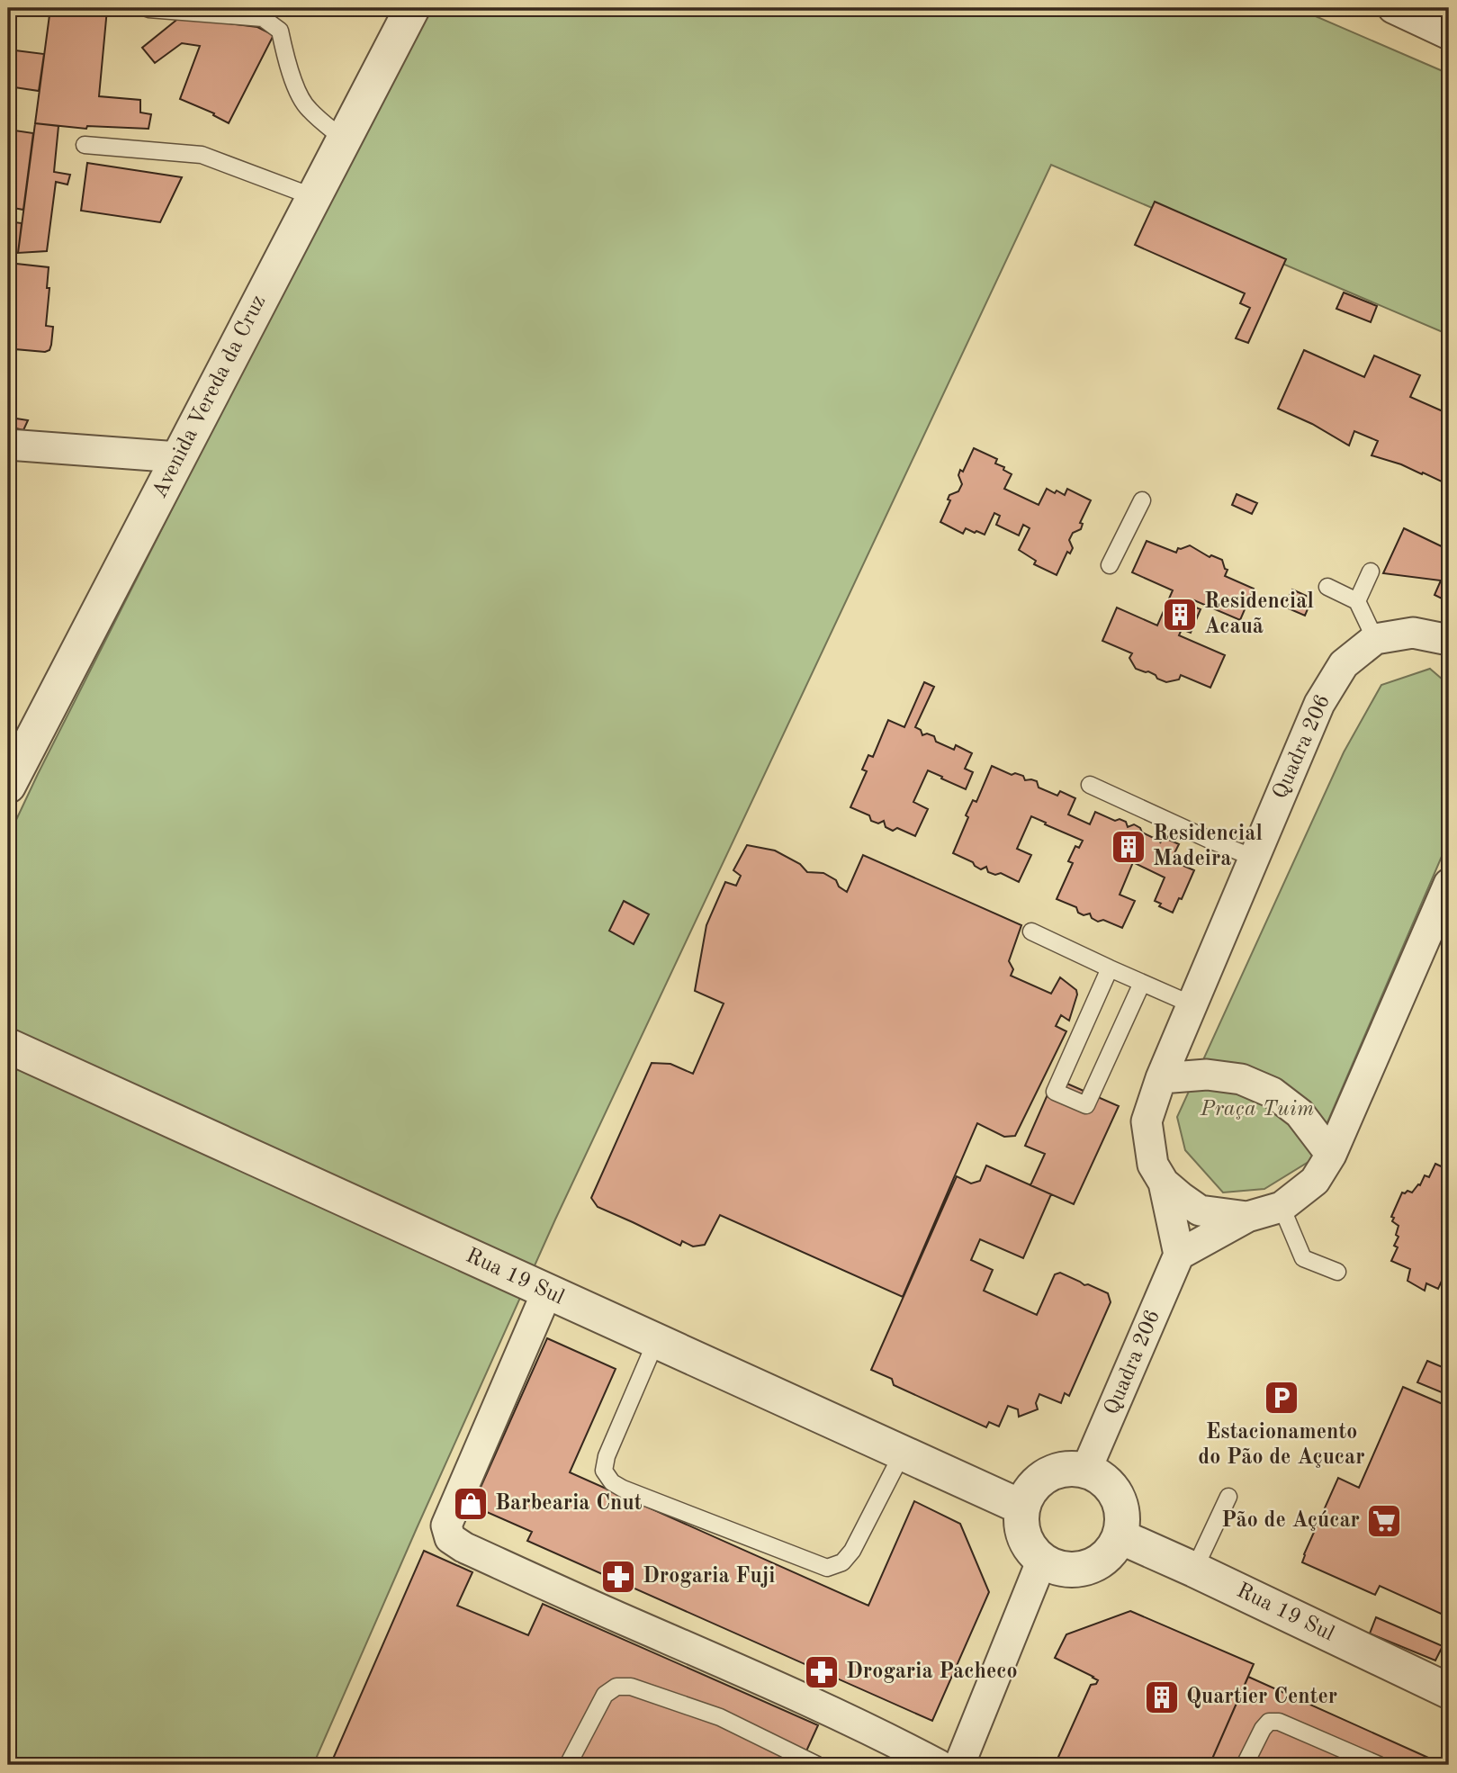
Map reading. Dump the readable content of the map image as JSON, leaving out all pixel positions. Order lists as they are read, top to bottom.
{
  "streets": {
    "street": ["Avenida Vereda da Cruz", "Quadra 206", "Rua 19 Sul"]
  },
  "crossings": [
    ["Quadra 206", "Rua 19 Sul"]
  ],
  "parks": ["Praça Tuim"],
  "places": {
    "building": ["Residencial Acauã", "Residencial Madeira", "Quartier Center"],
    "parking": ["Estacionamento do Pão de Açucar"],
    "shop": ["Barbearia Cnut"],
    "supermarket": ["Pão de Açúcar"],
    "pharmacy": ["Drogaria Fuji", "Drogaria Pacheco"]
  }
}
